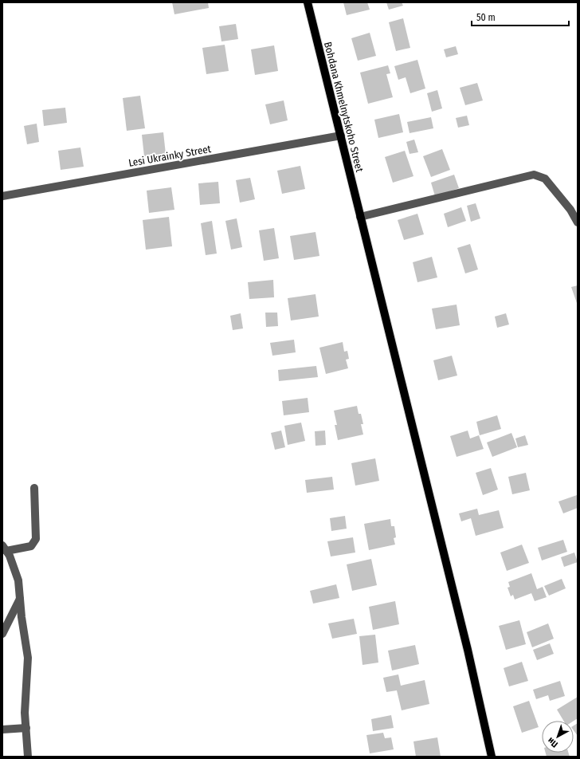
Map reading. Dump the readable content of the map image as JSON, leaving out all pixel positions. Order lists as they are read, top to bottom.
{
  "streets": {
    "main road": ["Bohdana Khmelnytskoho Street"],
    "street": ["Lesi Ukrainky Street"]
  },
  "crossings": [
    ["Bohdana Khmelnytskoho Street", "Lesi Ukrainky Street"]
  ],
  "scale_bar": "50 m",
  "north": "bottom left"
}
